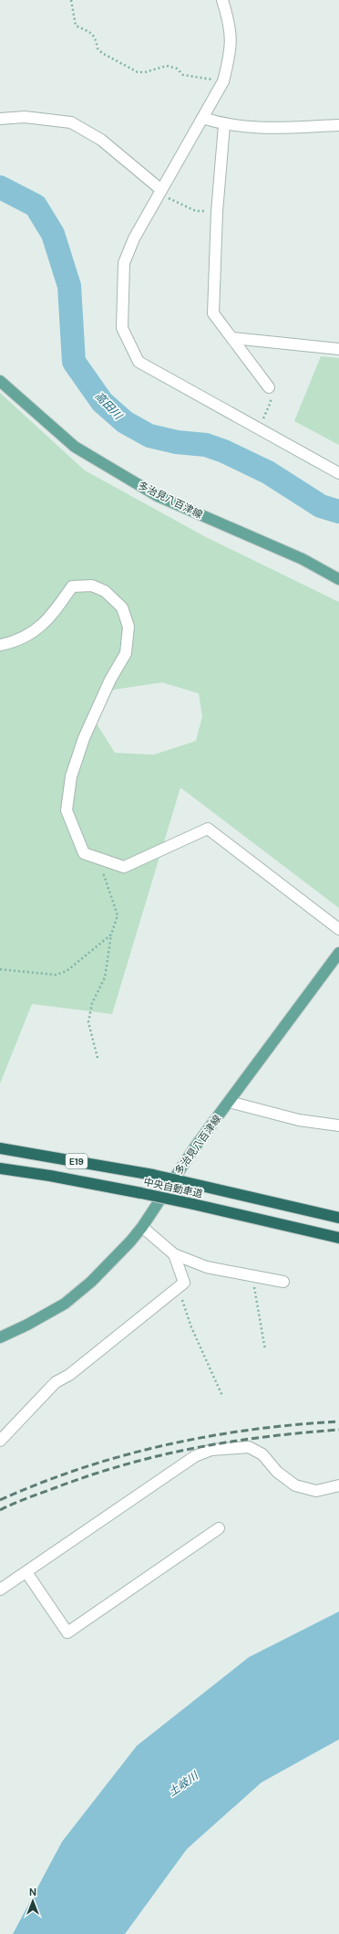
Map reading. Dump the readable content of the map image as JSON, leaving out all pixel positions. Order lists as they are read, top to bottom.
{
  "streets": {
    "highway": ["E19", "中央自動車道"],
    "main road": ["多治見八百津線"]
  },
  "water": ["高田川", "土岐川"],
  "north": "top"
}
